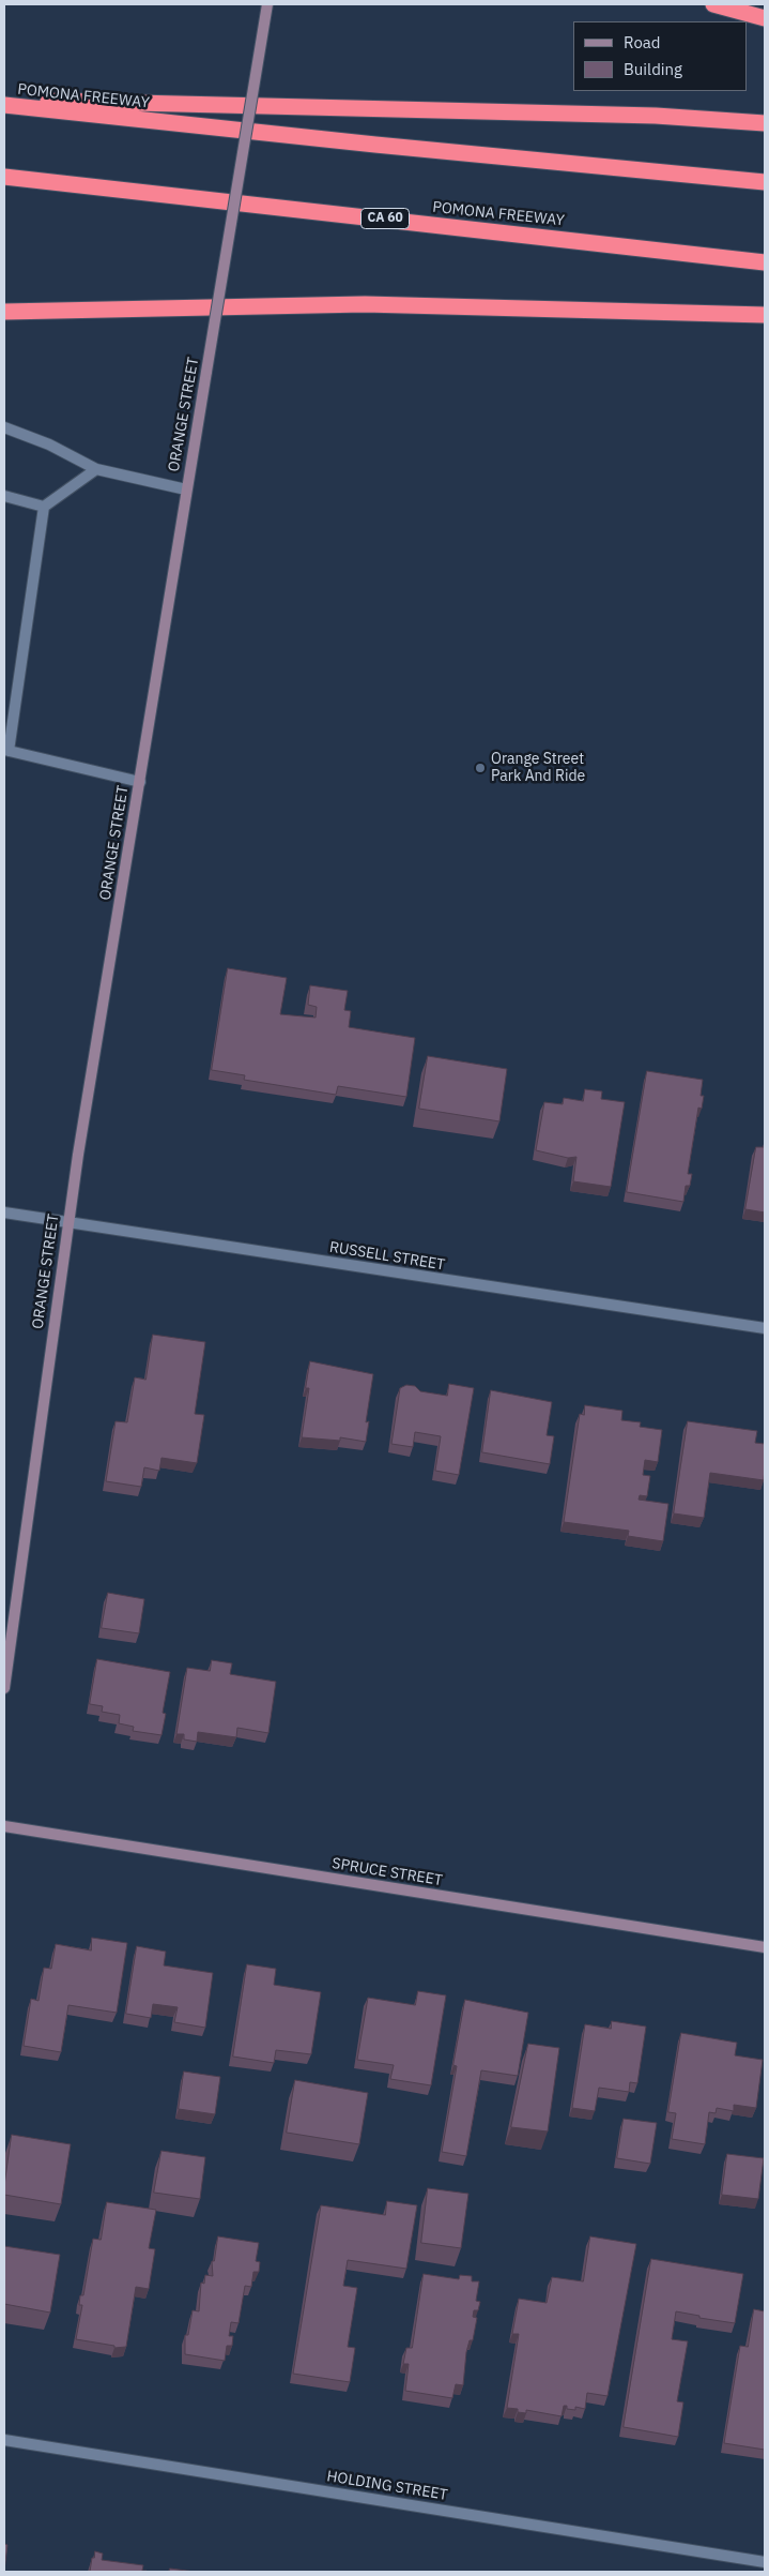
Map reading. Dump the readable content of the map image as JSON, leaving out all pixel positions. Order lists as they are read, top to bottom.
{
  "streets": {
    "highway": ["POMONA FREEWAY", "CA 60"],
    "street": [
      "ORANGE STREET",
      "RUSSELL STREET",
      "SPRUCE STREET",
      "HOLDING STREET"
    ]
  },
  "crossings": [
    ["ORANGE STREET", "RUSSELL STREET"]
  ],
  "places": ["Orange Street Park And Ride"],
  "legend": ["Road", "Building"]
}
